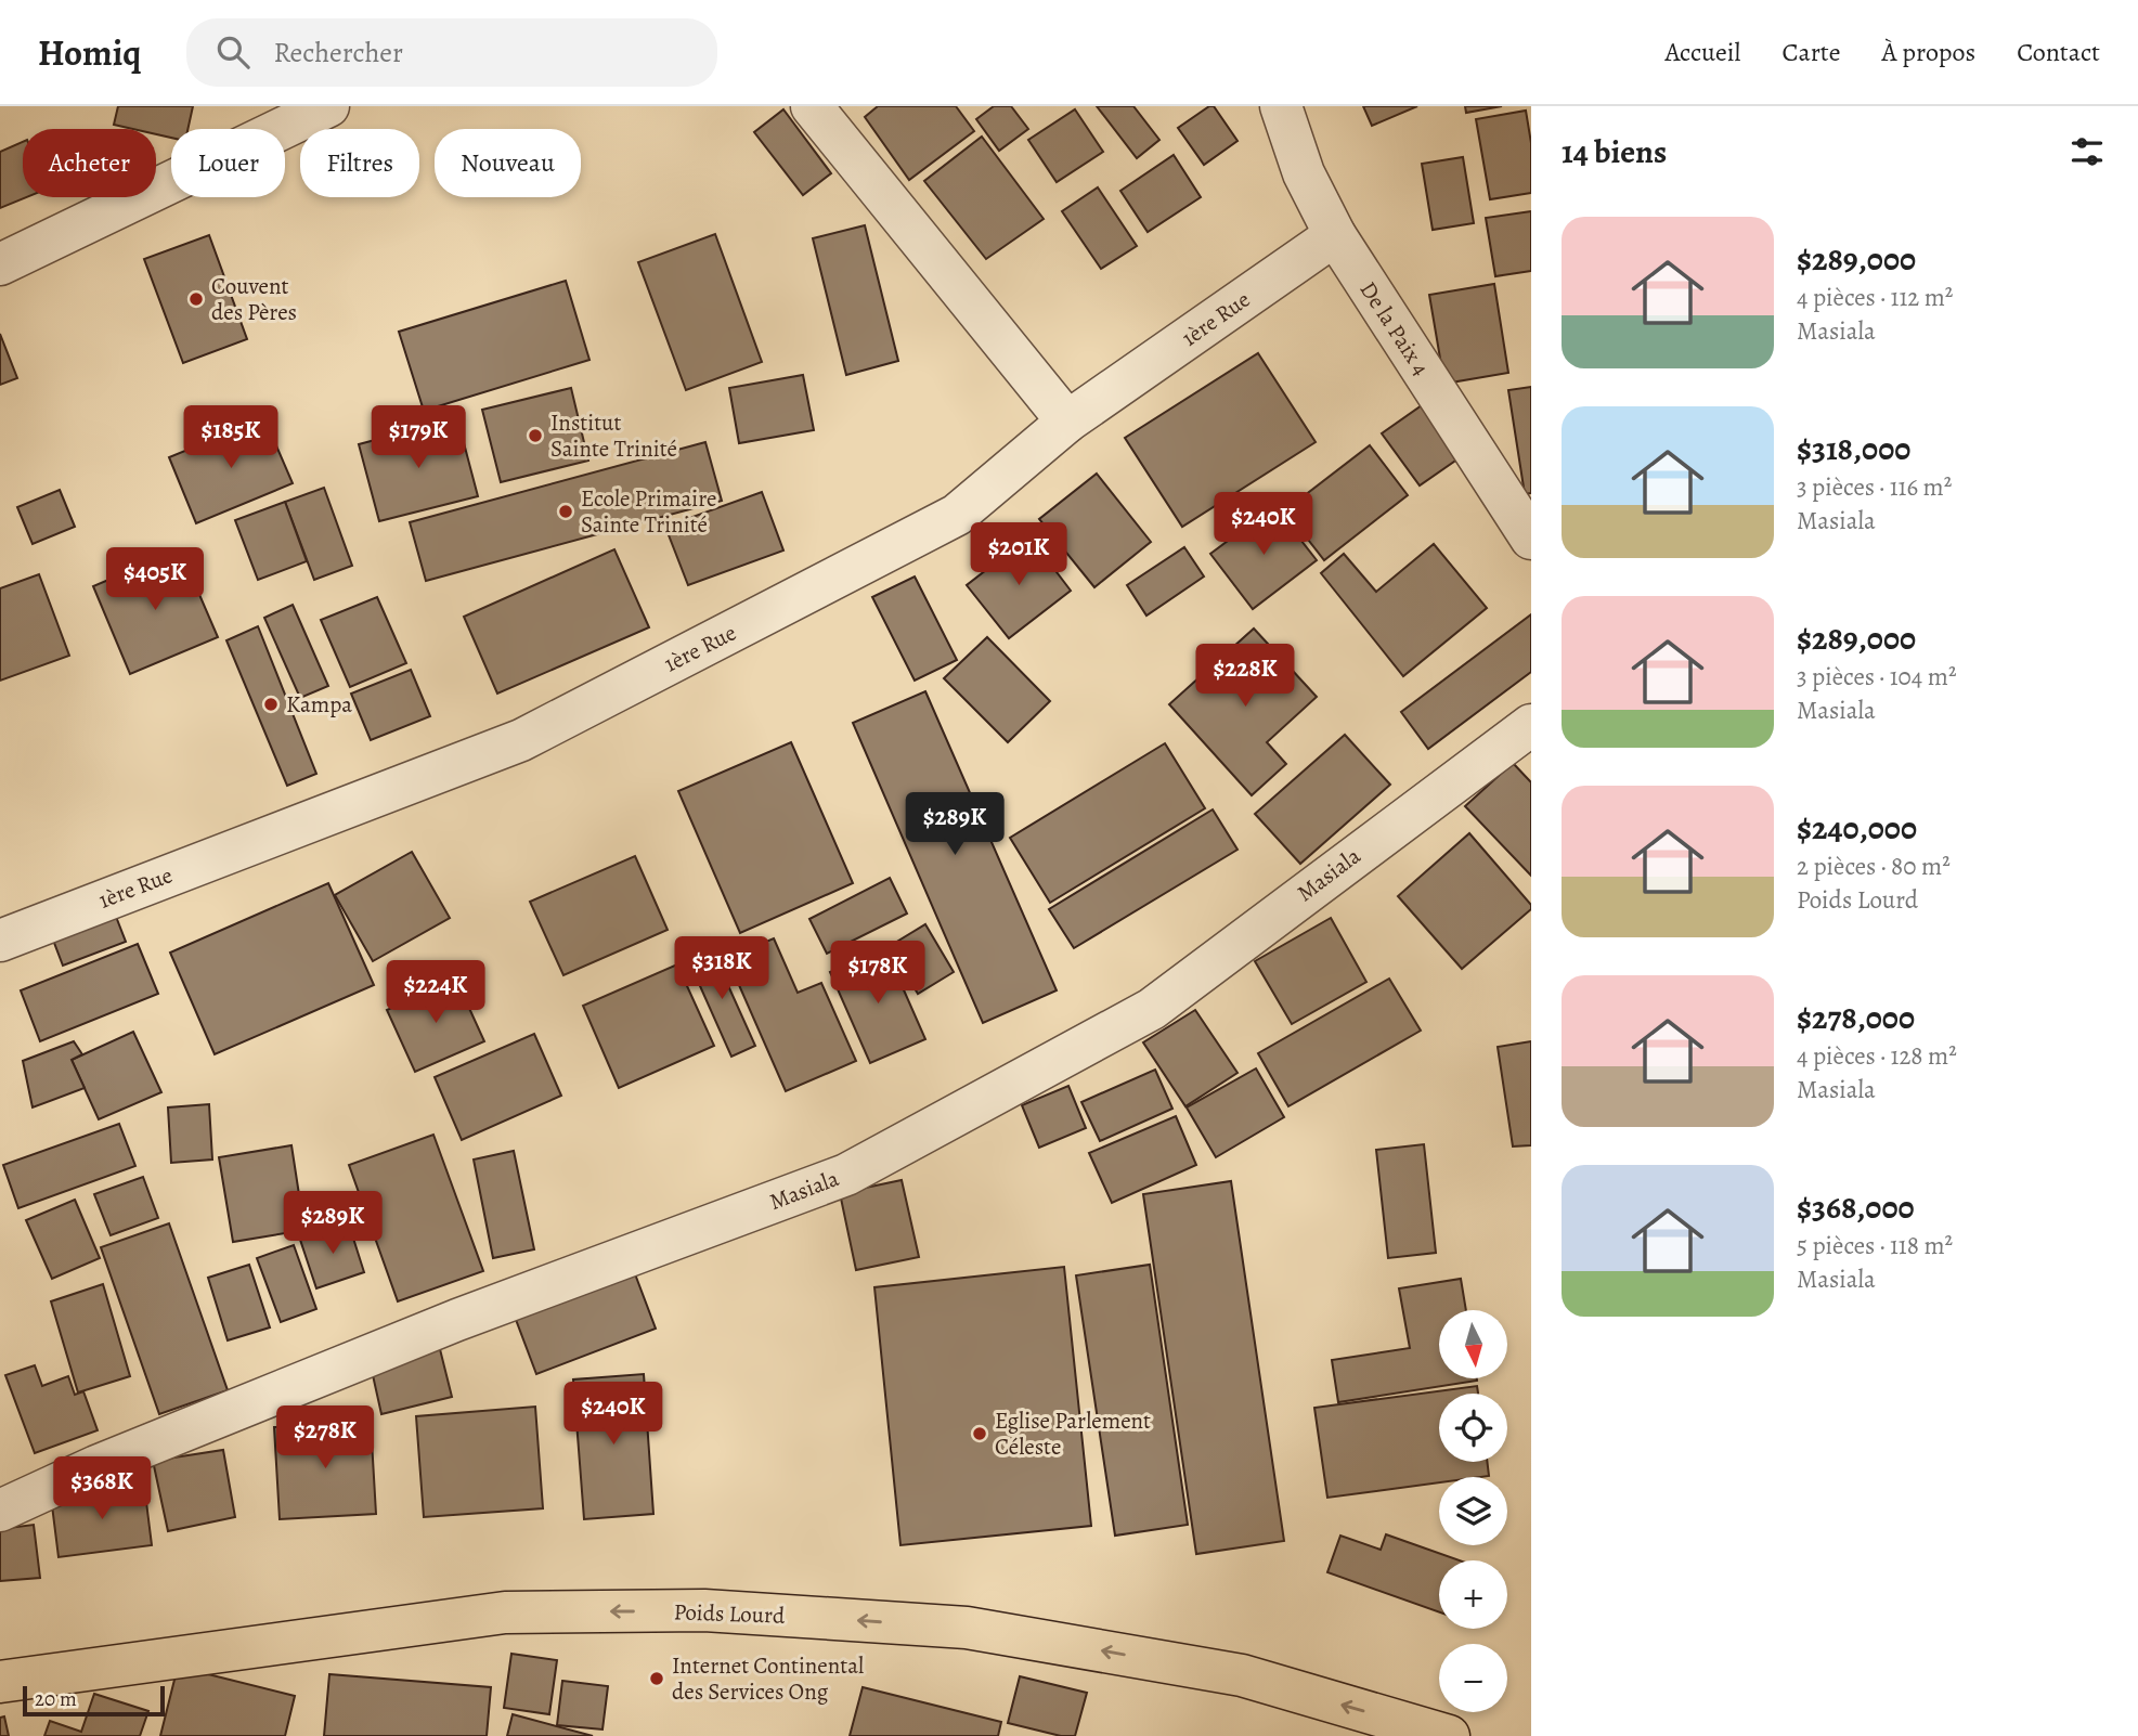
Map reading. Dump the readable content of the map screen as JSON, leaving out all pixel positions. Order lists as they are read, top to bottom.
{
  "streets": {
    "main road": ["Poids Lourd"],
    "street": ["1ère Rue", "De la Paix 4", "Masiala"]
  },
  "crossings": [
    ["1ère Rue", "De la Paix 4"]
  ],
  "one_way": ["Poids Lourd"],
  "places": [
    "Couvent des Pères",
    "Institut Sainte Trinité",
    "Ecole Primaire Sainte Trinité",
    "Kampa",
    "Eglise Parlement Céleste",
    "Internet Continental des Services Ong"
  ],
  "scale_bar": "20 m",
  "north": "bottom",
  "page": {
    "header": "Homiq",
    "search": "Rechercher",
    "nav": [
      "Accueil",
      "Carte",
      "À propos",
      "Contact"
    ],
    "heading": "14 biens",
    "chip": [
      "Acheter",
      "Louer",
      "Filtres",
      "Nouveau"
    ],
    "list": [
      {
        "name": "$289,000",
        "note": "4 pièces · 112 m² · Masiala"
      },
      {
        "name": "$318,000",
        "note": "3 pièces · 116 m² · Masiala"
      },
      {
        "name": "$289,000",
        "note": "3 pièces · 104 m² · Masiala"
      },
      {
        "name": "$240,000",
        "note": "2 pièces · 80 m² · Poids Lourd"
      },
      {
        "name": "$278,000",
        "note": "4 pièces · 128 m² · Masiala"
      },
      {
        "name": "$368,000",
        "note": "5 pièces · 118 m² · Masiala"
      }
    ],
    "price": [
      "$185K",
      "$179K",
      "$240K",
      "$201K",
      "$405K",
      "$228K",
      "$289K",
      "$318K",
      "$178K",
      "$224K",
      "$289K",
      "$240K",
      "$278K",
      "$368K"
    ],
    "map_buttons": ["+", "−"],
    "scale": "20 m"
  }
}
